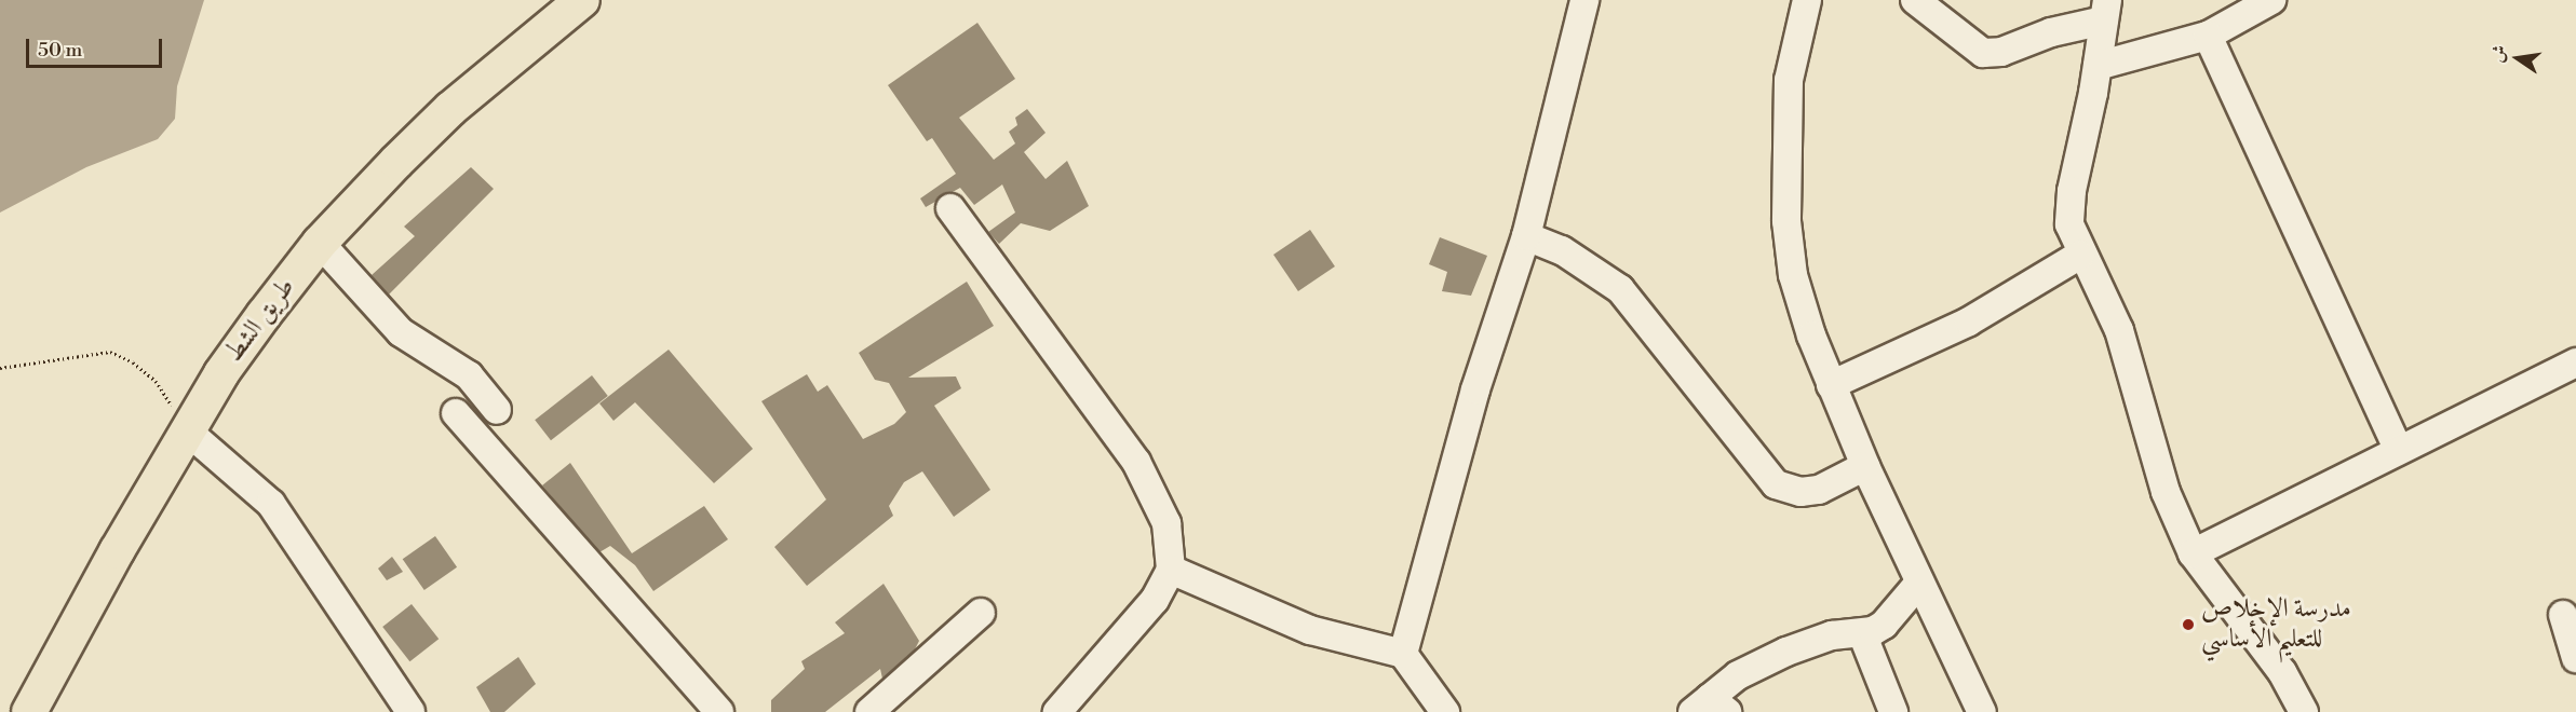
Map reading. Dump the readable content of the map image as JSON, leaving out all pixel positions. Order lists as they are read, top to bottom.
{
  "streets": {
    "main road": ["طريق الشط"]
  },
  "places": ["مدرسة الإخلاص للتعليم الأساسي"],
  "scale_bar": "50 m",
  "north": "left"
}
